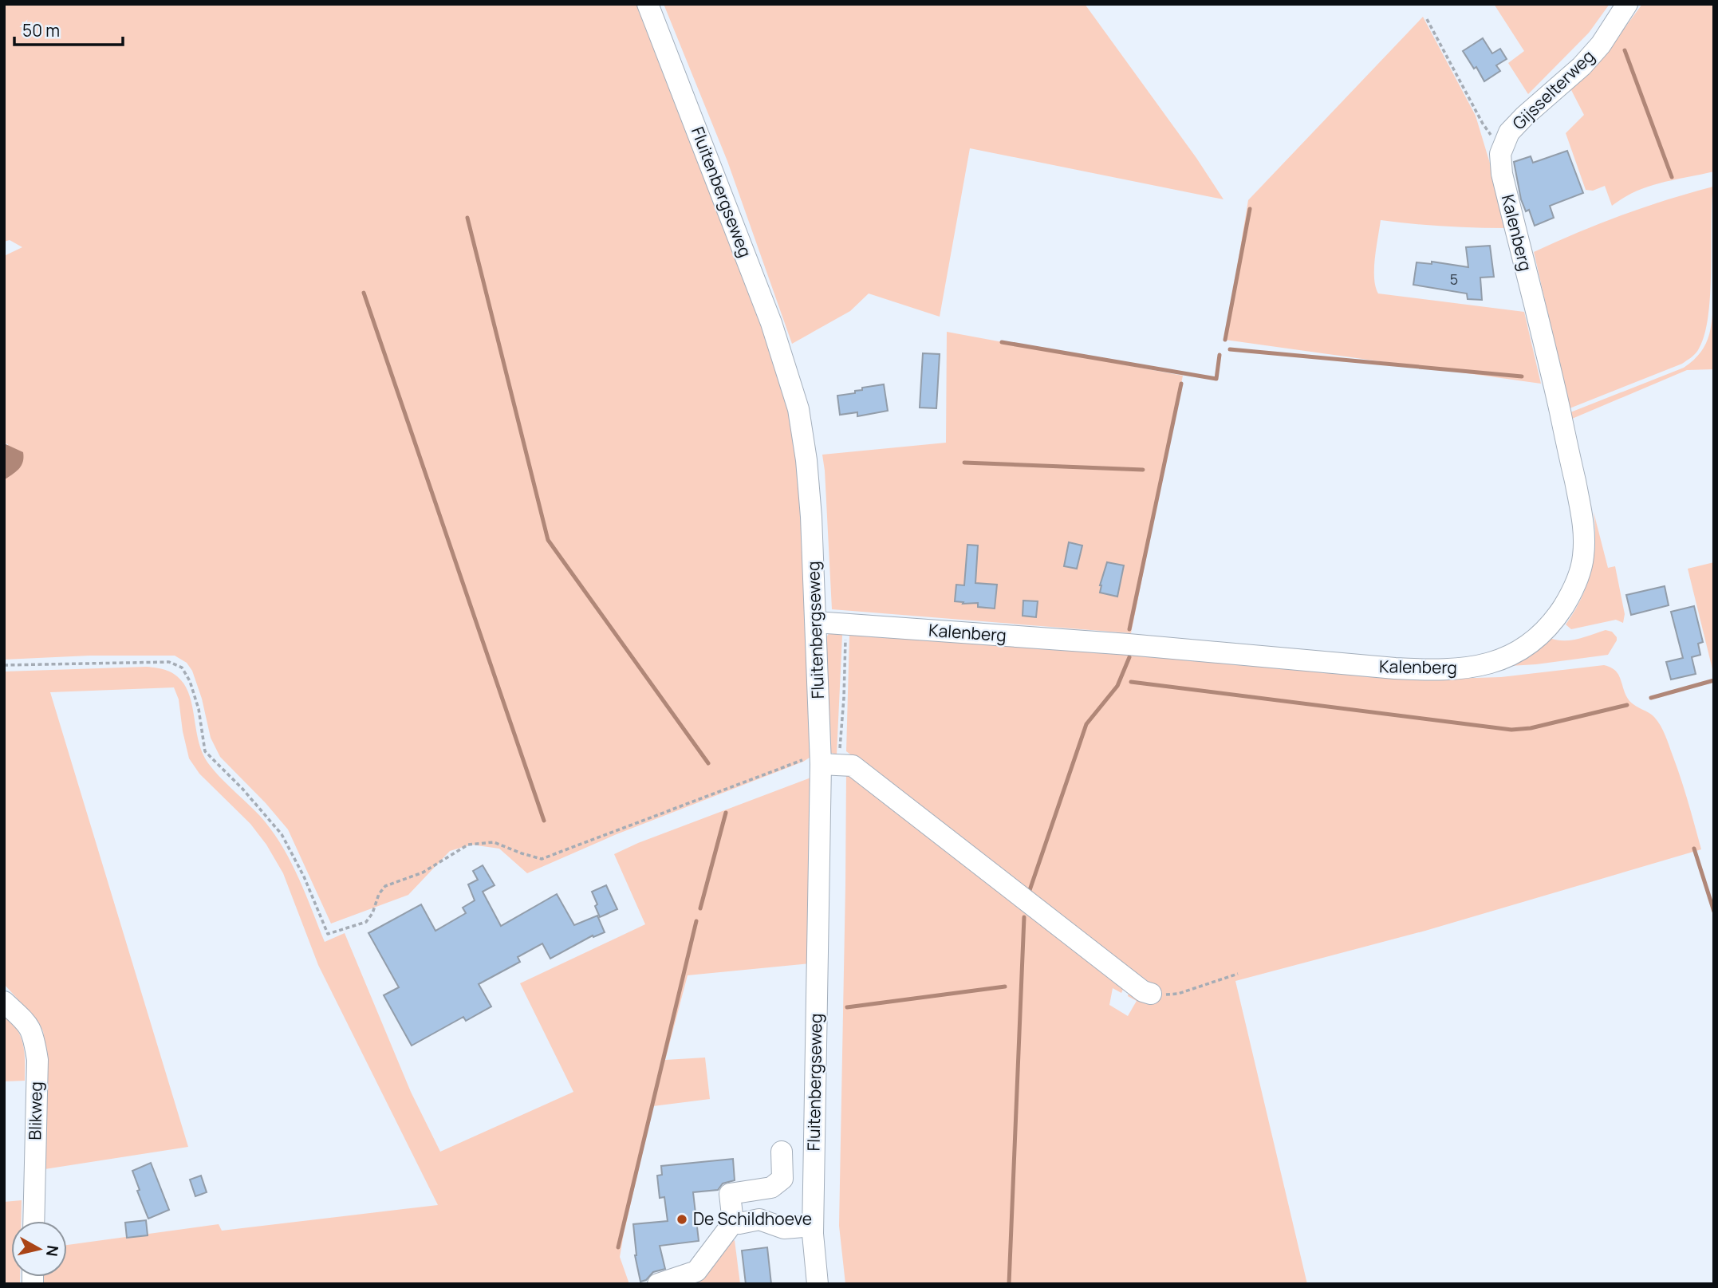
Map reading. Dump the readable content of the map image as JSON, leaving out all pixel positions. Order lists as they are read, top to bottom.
{
  "streets": {
    "street": [
      "Gijsselterweg",
      "Fluitenbergseweg",
      "Kalenberg",
      "Blikweg"
    ]
  },
  "crossings": [
    ["Gijsselterweg", "Kalenberg"],
    ["Fluitenbergseweg", "Kalenberg"]
  ],
  "places": ["De Schildhoeve"],
  "house_numbers": ["5"],
  "scale_bar": "50 m",
  "north": "right"
}
